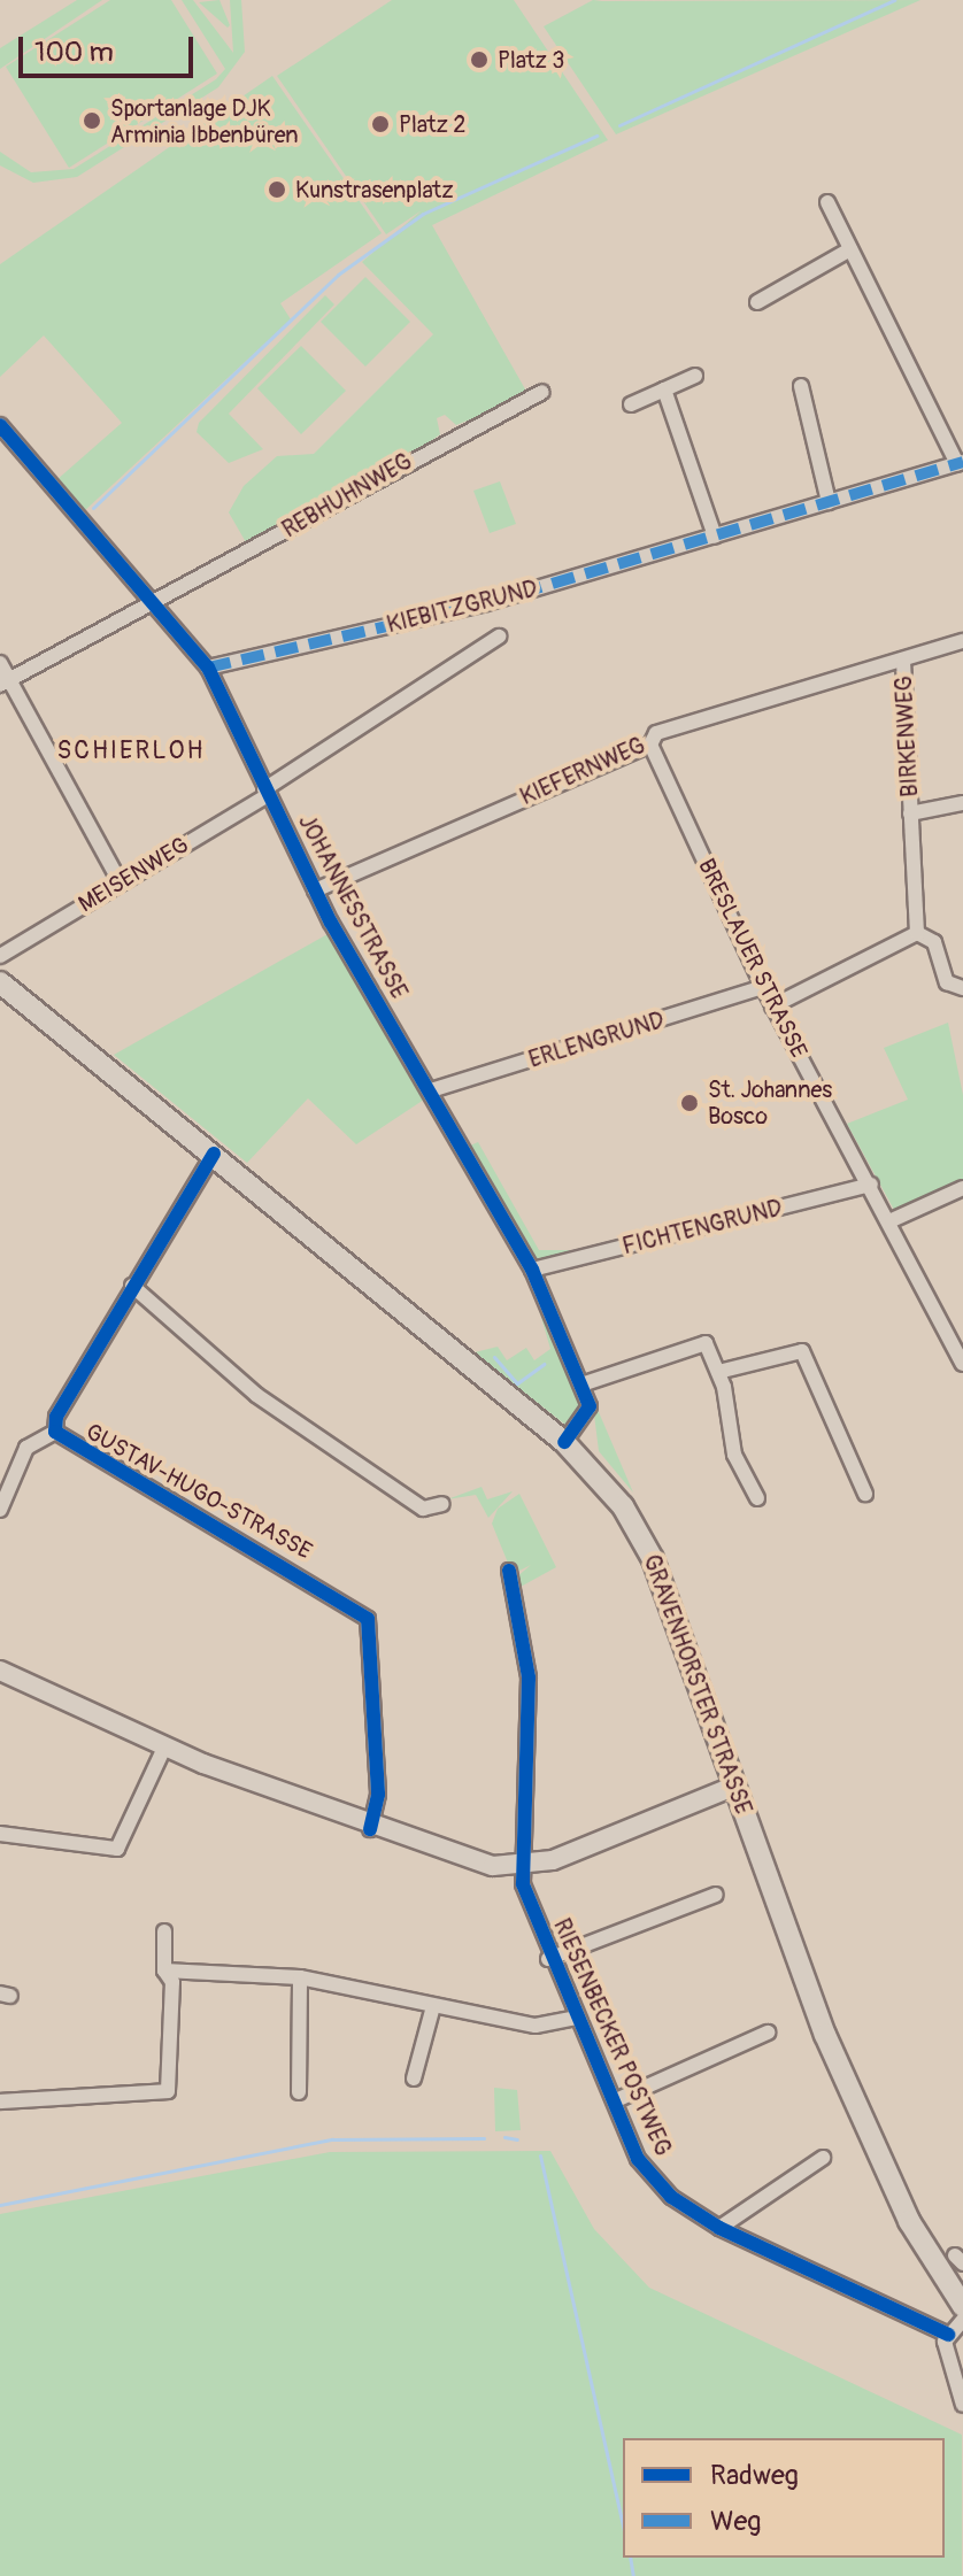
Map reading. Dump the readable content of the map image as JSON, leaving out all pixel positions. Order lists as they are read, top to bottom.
{
  "streets": {
    "main road": ["GRAVENHORSTER STRASSE"],
    "street": [
      "REBHUHNWEG",
      "KIEBITZGRUND",
      "BIRKENWEG",
      "KIEFERNWEG",
      "MEISENWEG",
      "JOHANNESSTRASSE",
      "BRESLAUER STRASSE",
      "ERLENGRUND",
      "FICHTENGRUND",
      "GUSTAV-HUGO-STRASSE",
      "RIESENBECKER POSTWEG"
    ]
  },
  "crossings": [
    ["REBHUHNWEG", "JOHANNESSTRASSE"],
    ["KIEBITZGRUND", "JOHANNESSTRASSE"],
    ["BIRKENWEG", "KIEFERNWEG"],
    ["KIEFERNWEG", "JOHANNESSTRASSE"],
    ["KIEFERNWEG", "BRESLAUER STRASSE"],
    ["MEISENWEG", "JOHANNESSTRASSE"],
    ["JOHANNESSTRASSE", "ERLENGRUND"],
    ["JOHANNESSTRASSE", "FICHTENGRUND"],
    ["BRESLAUER STRASSE", "ERLENGRUND"],
    ["BRESLAUER STRASSE", "FICHTENGRUND"],
    ["GUSTAV-HUGO-STRASSE", "GRAVENHORSTER STRASSE"]
  ],
  "districts": ["SCHIERLOH"],
  "places": [
    "Platz 3",
    "Sportanlage DJK Arminia Ibbenbüren",
    "Platz 2",
    "Kunstrasenplatz",
    "St. Johannes Bosco"
  ],
  "legend": ["Radweg", "Weg"],
  "scale_bar": "100 m"
}
